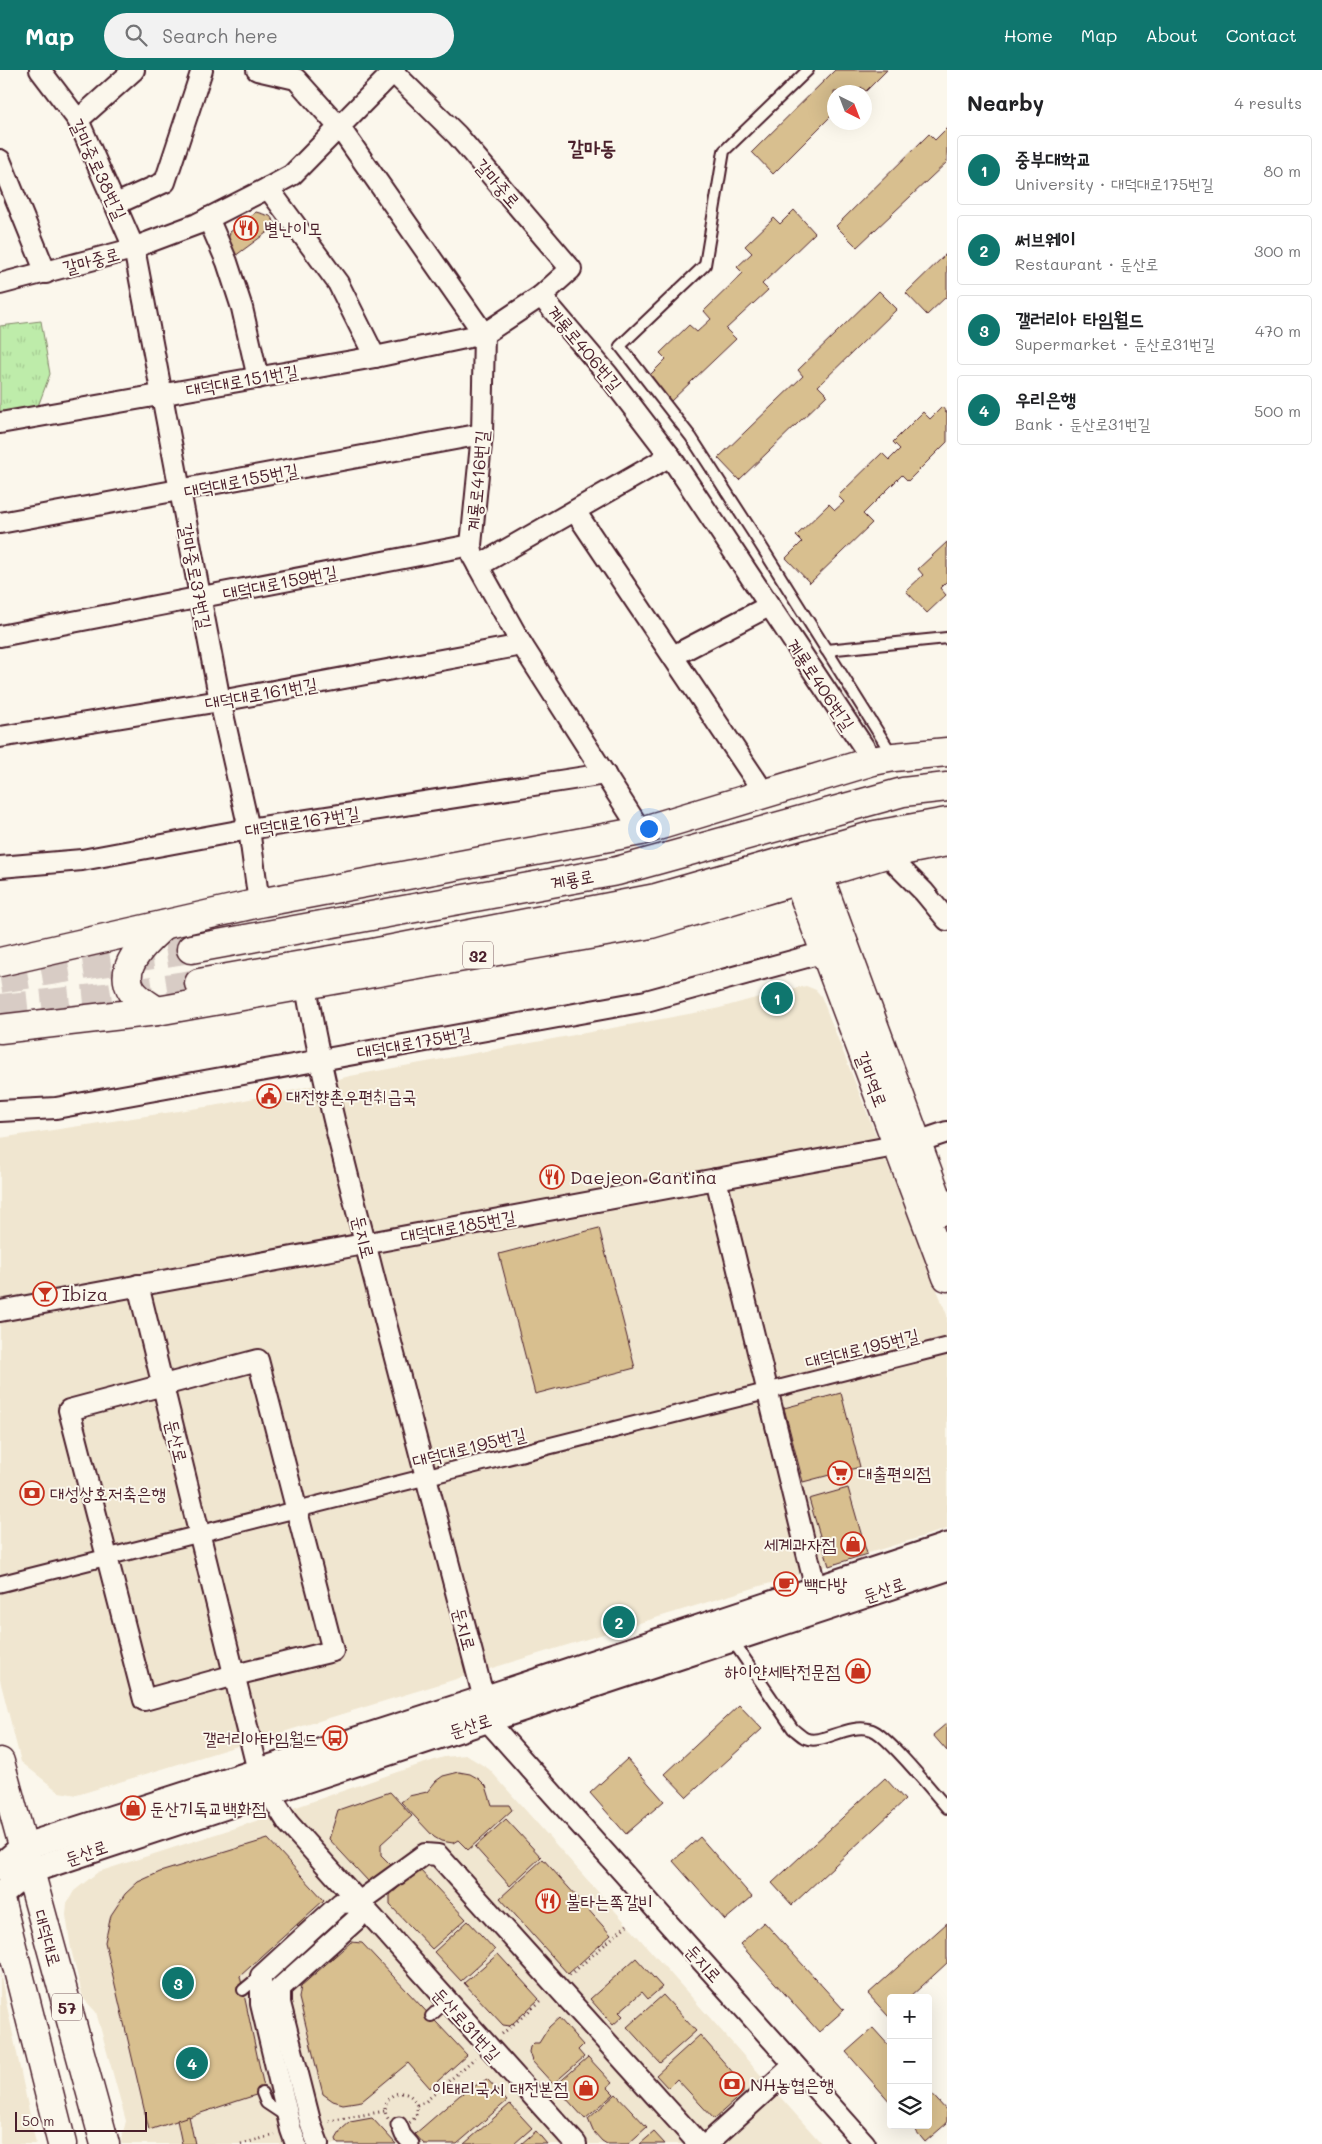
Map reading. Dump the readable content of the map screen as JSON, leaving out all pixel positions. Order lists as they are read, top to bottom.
{
  "streets": {
    "main road": [
      "계룡로",
      "32",
      "갈마역로",
      "대덕대로",
      "57"
    ],
    "street": [
      "갈마중로38번길",
      "갈마중로",
      "계룡로406번길",
      "대덕대로151번길",
      "대덕대로155번길",
      "계룡로416번길",
      "갈마중로37번길",
      "대덕대로159번길",
      "대덕대로161번길",
      "대덕대로167번길",
      "대덕대로175번길",
      "대덕대로185번길",
      "둔지로",
      "대덕대로195번길",
      "둔산로",
      "둔산로31번길"
    ]
  },
  "crossings": [
    ["갈마중로38번길", "갈마중로"],
    ["갈마중로38번길", "갈마중로37번길"],
    ["갈마중로", "계룡로406번길"],
    ["갈마중로", "갈마중로37번길"],
    ["계룡로406번길", "대덕대로151번길"],
    ["계룡로406번길", "계룡로416번길"],
    ["대덕대로151번길", "계룡로416번길"],
    ["대덕대로151번길", "갈마중로37번길"],
    ["대덕대로155번길", "계룡로416번길"],
    ["대덕대로155번길", "갈마중로37번길"],
    ["계룡로416번길", "대덕대로159번길"],
    ["계룡로416번길", "대덕대로161번길"],
    ["계룡로416번길", "대덕대로167번길"],
    ["갈마중로37번길", "대덕대로159번길"],
    ["갈마중로37번길", "대덕대로161번길"],
    ["갈마중로37번길", "대덕대로167번길"],
    ["32", "갈마역로"],
    ["32", "둔지로"],
    ["대덕대로175번길", "갈마역로"],
    ["대덕대로175번길", "둔지로"],
    ["갈마역로", "대덕대로185번길"],
    ["대덕대로185번길", "둔지로"],
    ["대덕대로185번길", "둔산로"],
    ["둔지로", "대덕대로195번길"],
    ["둔지로", "둔산로"],
    ["대덕대로195번길", "둔산로"],
    ["둔산로", "대덕대로"],
    ["둔산로", "둔산로31번길"]
  ],
  "districts": ["갈마동"],
  "places": {
    "restaurant": ["별난이모", "Daejeon Cantina", "불타는쪽갈비"],
    "public building": ["대전향촌우편취급국"],
    "bar": ["Ibiza"],
    "supermarket": ["대출편의점"],
    "bank": ["대성상호저축은행", "NH농협은행"],
    "shop": [
      "세계과자점",
      "하이얀세탁전문점",
      "둔산기독교백화점",
      "이태리국시 대전본점"
    ],
    "cafe": ["빽다방"],
    "bus stop": ["갤러리아타임월드"]
  },
  "scale_bar": "50 m",
  "north": "bottom right",
  "page": {
    "header": "Map",
    "search": "Search here",
    "nav": [
      "Home",
      "Map",
      "About",
      "Contact"
    ],
    "heading": ["Nearby", "4 results"],
    "list": [
      {
        "mark": "1",
        "name": "중부대학교",
        "note": "University · 대덕대로175번길",
        "value": "80 m"
      },
      {
        "mark": "2",
        "name": "써브웨이",
        "note": "Restaurant · 둔산로",
        "value": "300 m"
      },
      {
        "mark": "3",
        "name": "갤러리아 타임월드",
        "note": "Supermarket · 둔산로31번길",
        "value": "470 m"
      },
      {
        "mark": "4",
        "name": "우리은행",
        "note": "Bank · 둔산로31번길",
        "value": "500 m"
      }
    ],
    "pins": [
      "1",
      "2",
      "3",
      "4"
    ],
    "map_buttons": ["+", "−"],
    "scale": "50 m"
  }
}
